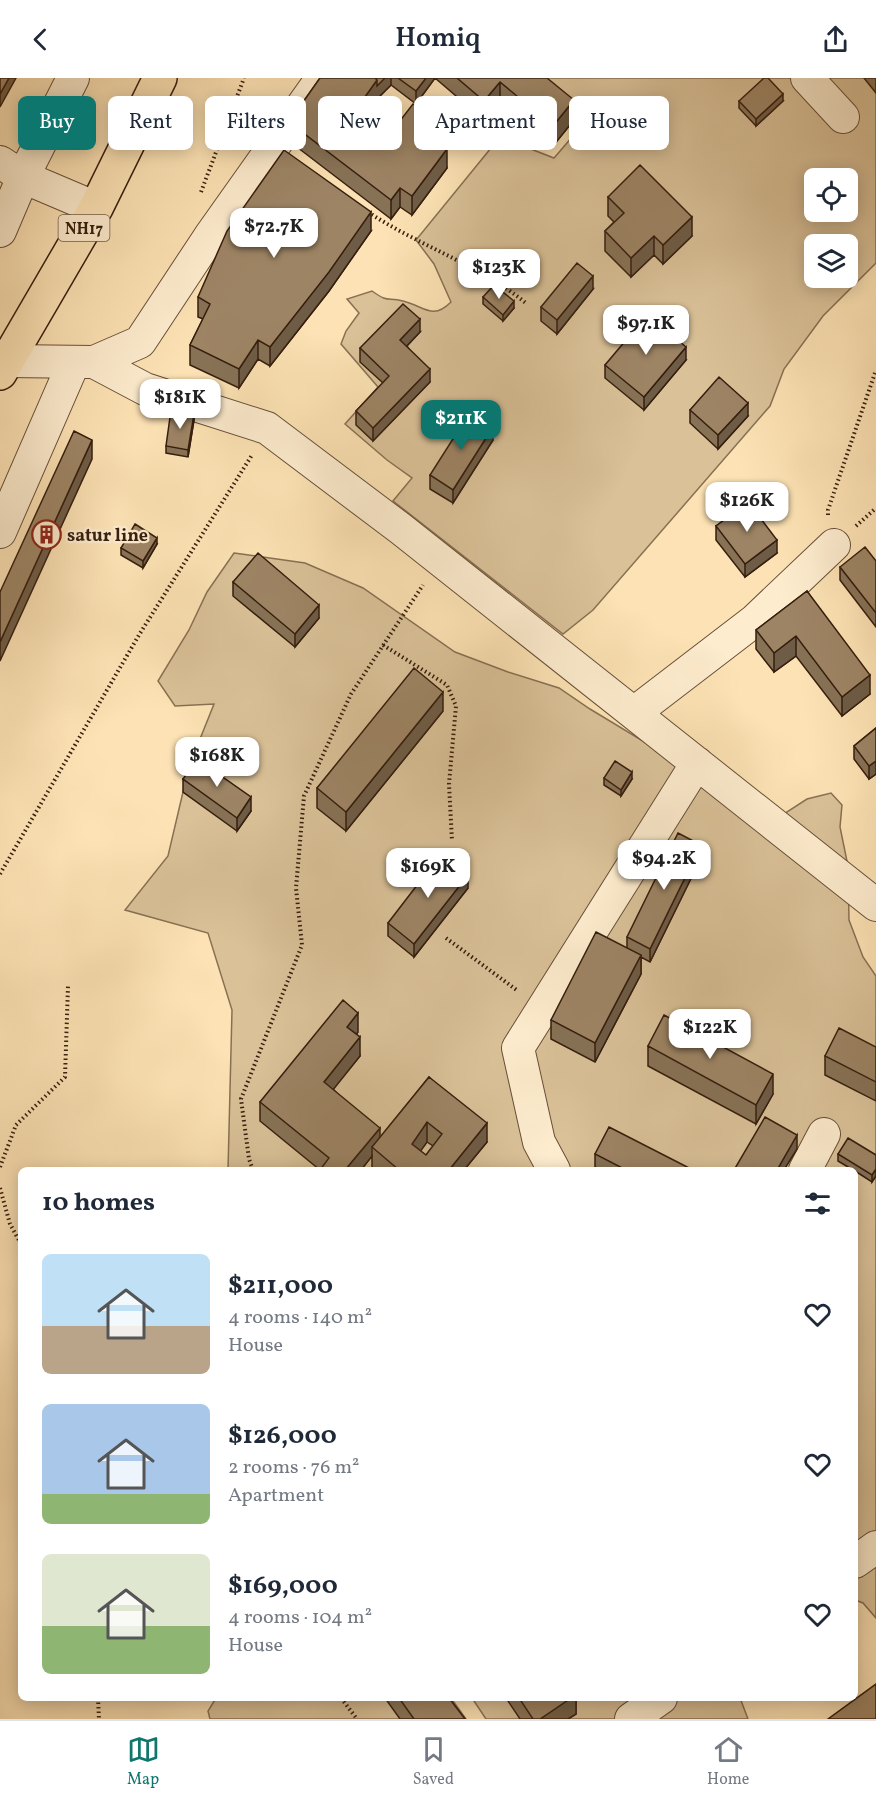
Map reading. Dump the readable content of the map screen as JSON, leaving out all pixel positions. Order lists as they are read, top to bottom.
{
  "streets": {
    "highway": ["NH17"]
  },
  "places": {
    "building": ["satur line"]
  },
  "page": {
    "header": "Homiq",
    "chip": [
      "Buy",
      "Rent",
      "Filters",
      "New",
      "Apartment",
      "House"
    ],
    "price": [
      "$72.7K",
      "$123K",
      "$97.1K",
      "$181K",
      "$211K",
      "$126K",
      "$168K",
      "$94.2K",
      "$169K",
      "$122K"
    ],
    "heading": "10 homes",
    "list": [
      {
        "name": "$211,000",
        "note": "4 rooms · 140 m² · House"
      },
      {
        "name": "$126,000",
        "note": "2 rooms · 76 m² · Apartment"
      },
      {
        "name": "$169,000",
        "note": "4 rooms · 104 m² · House"
      }
    ],
    "tabs": ["Map", "Saved", "Home"]
  }
}
